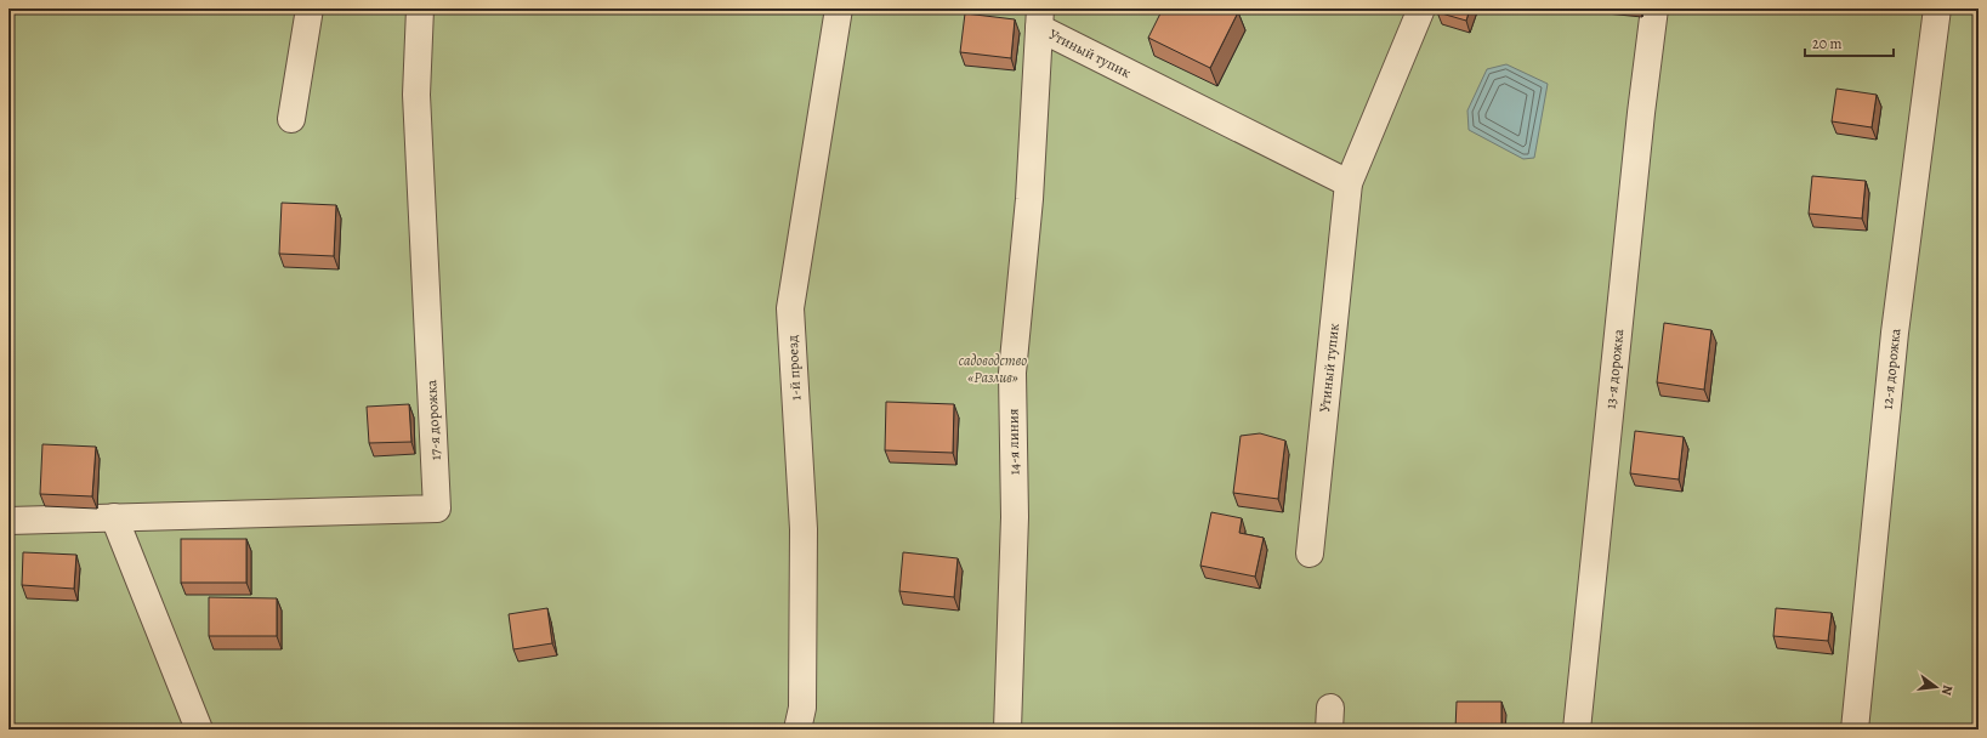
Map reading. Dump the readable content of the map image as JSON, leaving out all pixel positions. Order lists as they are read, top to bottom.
{
  "streets": {
    "street": [
      "Утиный тупик",
      "1-й проезд",
      "13-я дорожка",
      "12-я дорожка",
      "17-я дорожка",
      "14-я линия"
    ]
  },
  "crossings": [
    ["Утиный тупик", "14-я линия"]
  ],
  "parks": ["садоводство «Разлив»"],
  "scale_bar": "20 m",
  "north": "right"
}
